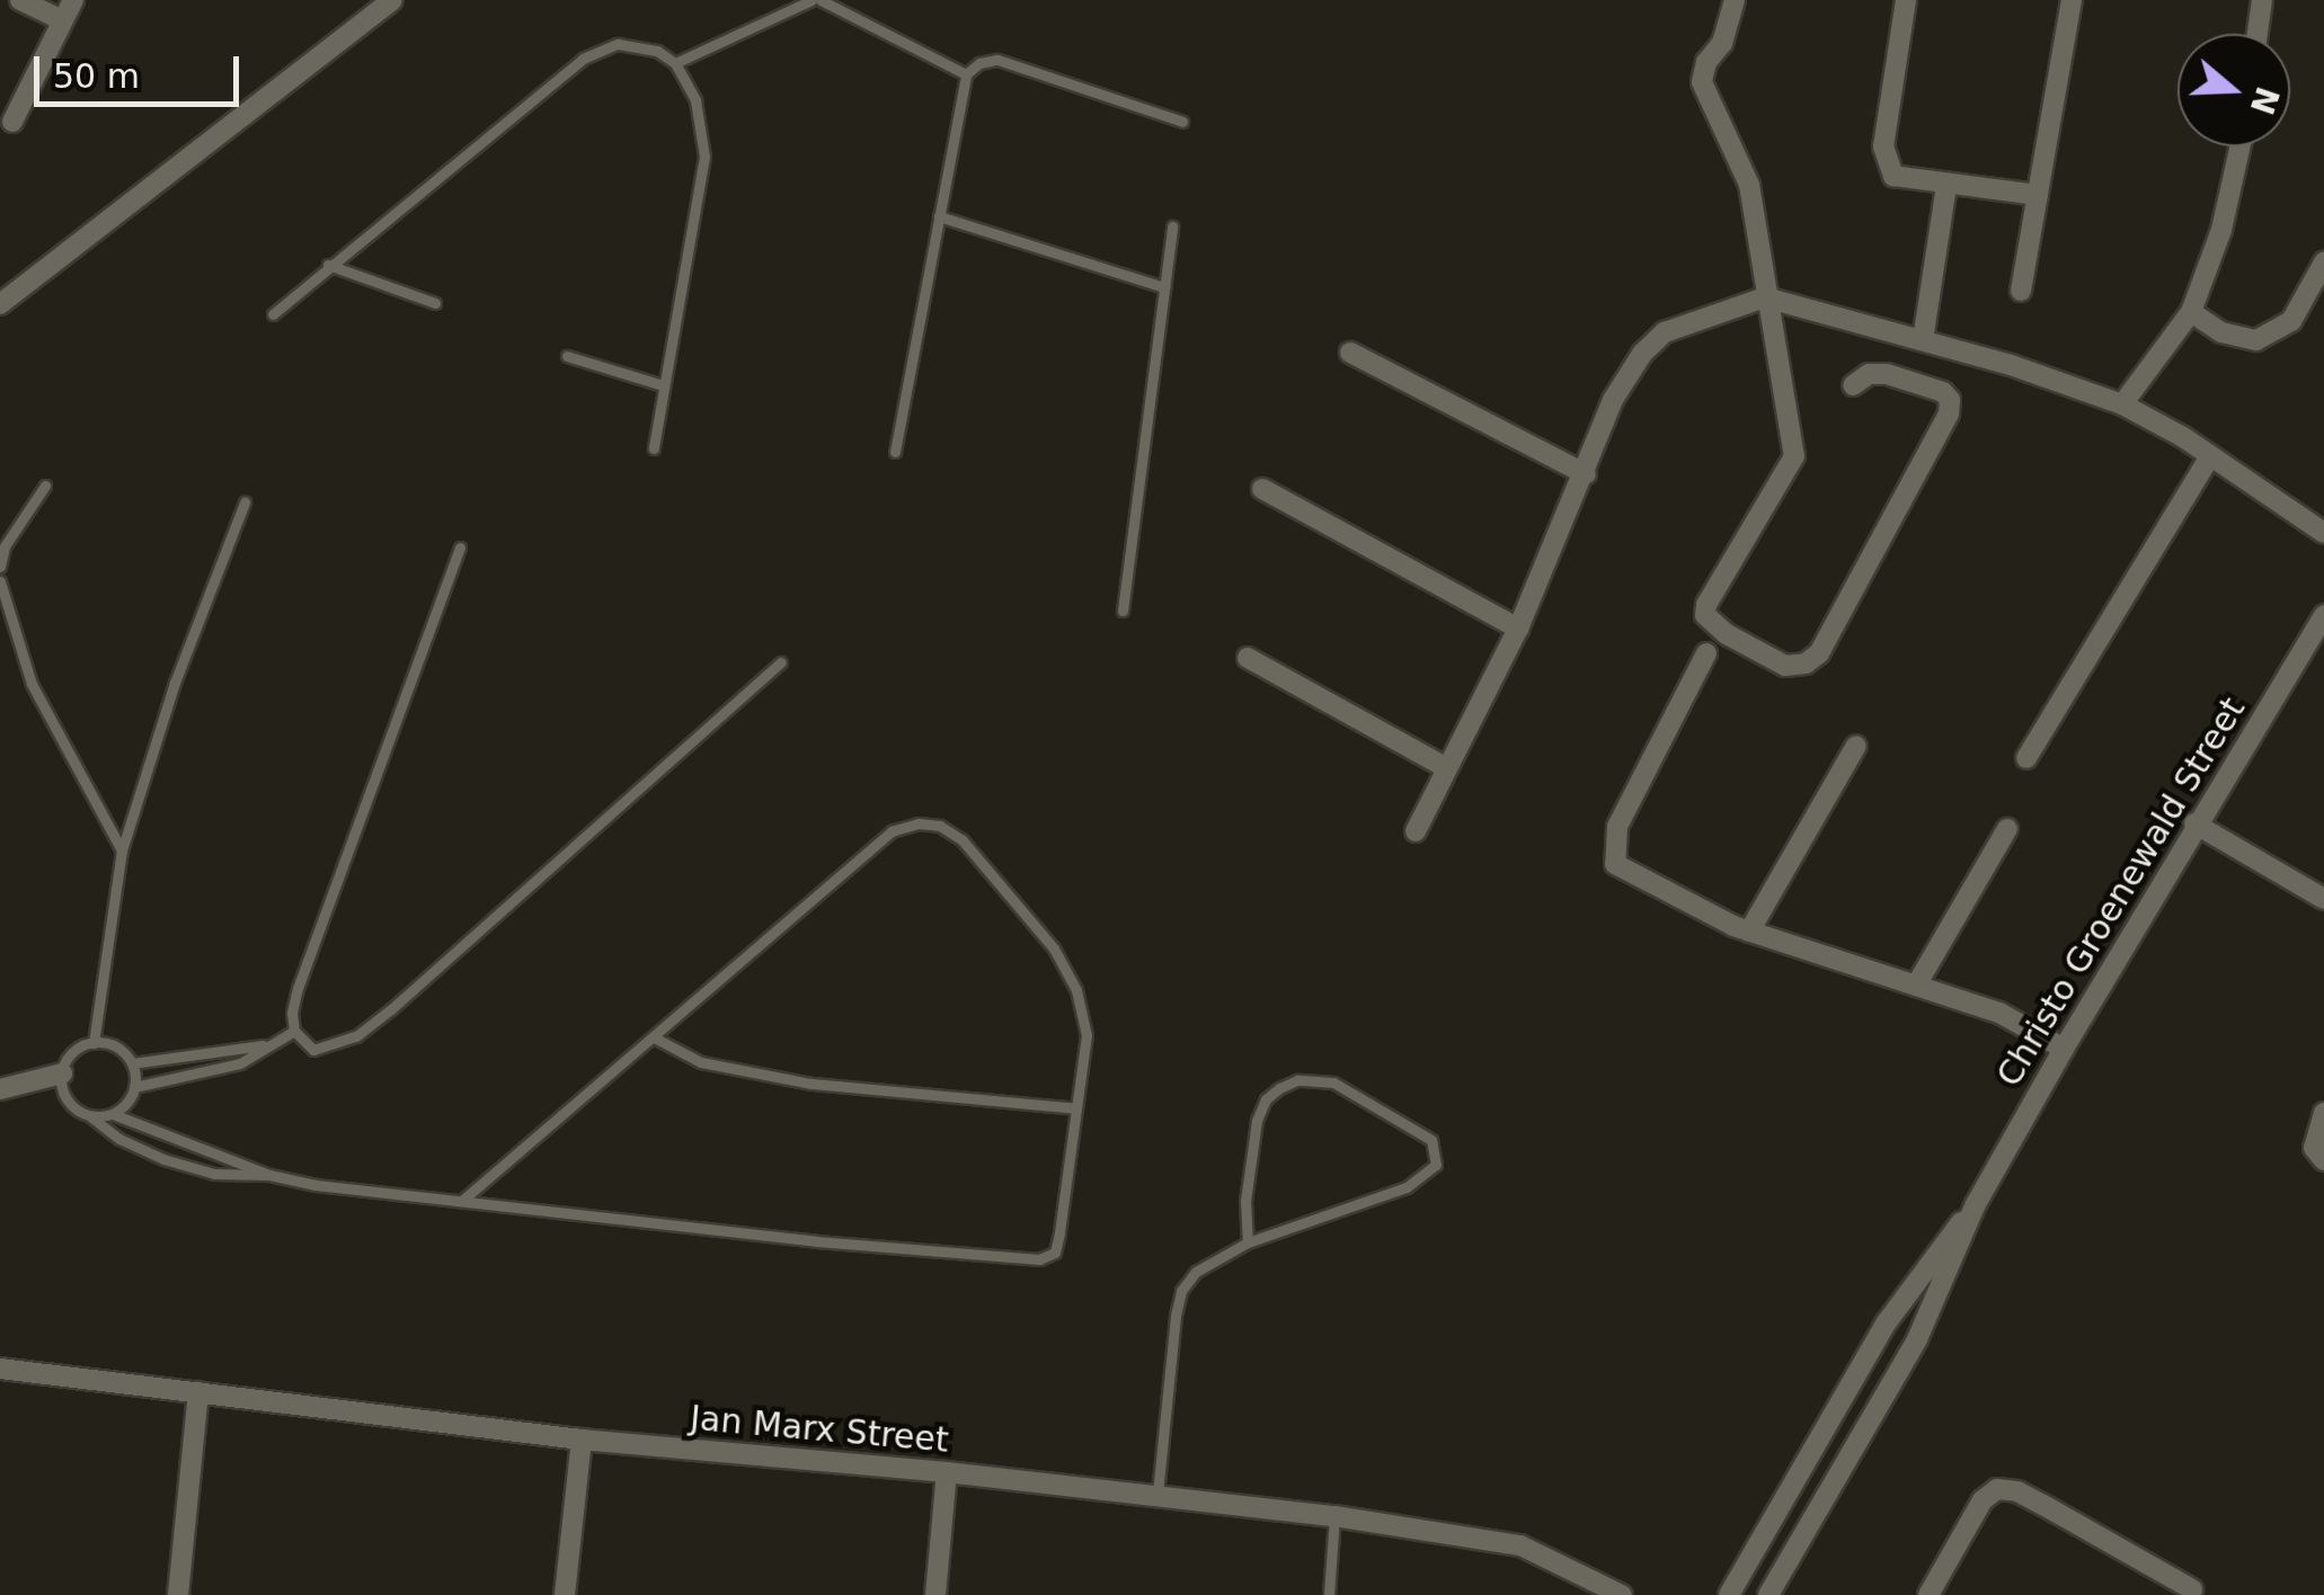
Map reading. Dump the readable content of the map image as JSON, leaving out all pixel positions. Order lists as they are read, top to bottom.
{
  "streets": {
    "street": ["Christo Groenewald Street", "Jan Marx Street"]
  },
  "scale_bar": "50 m",
  "north": "right"
}
